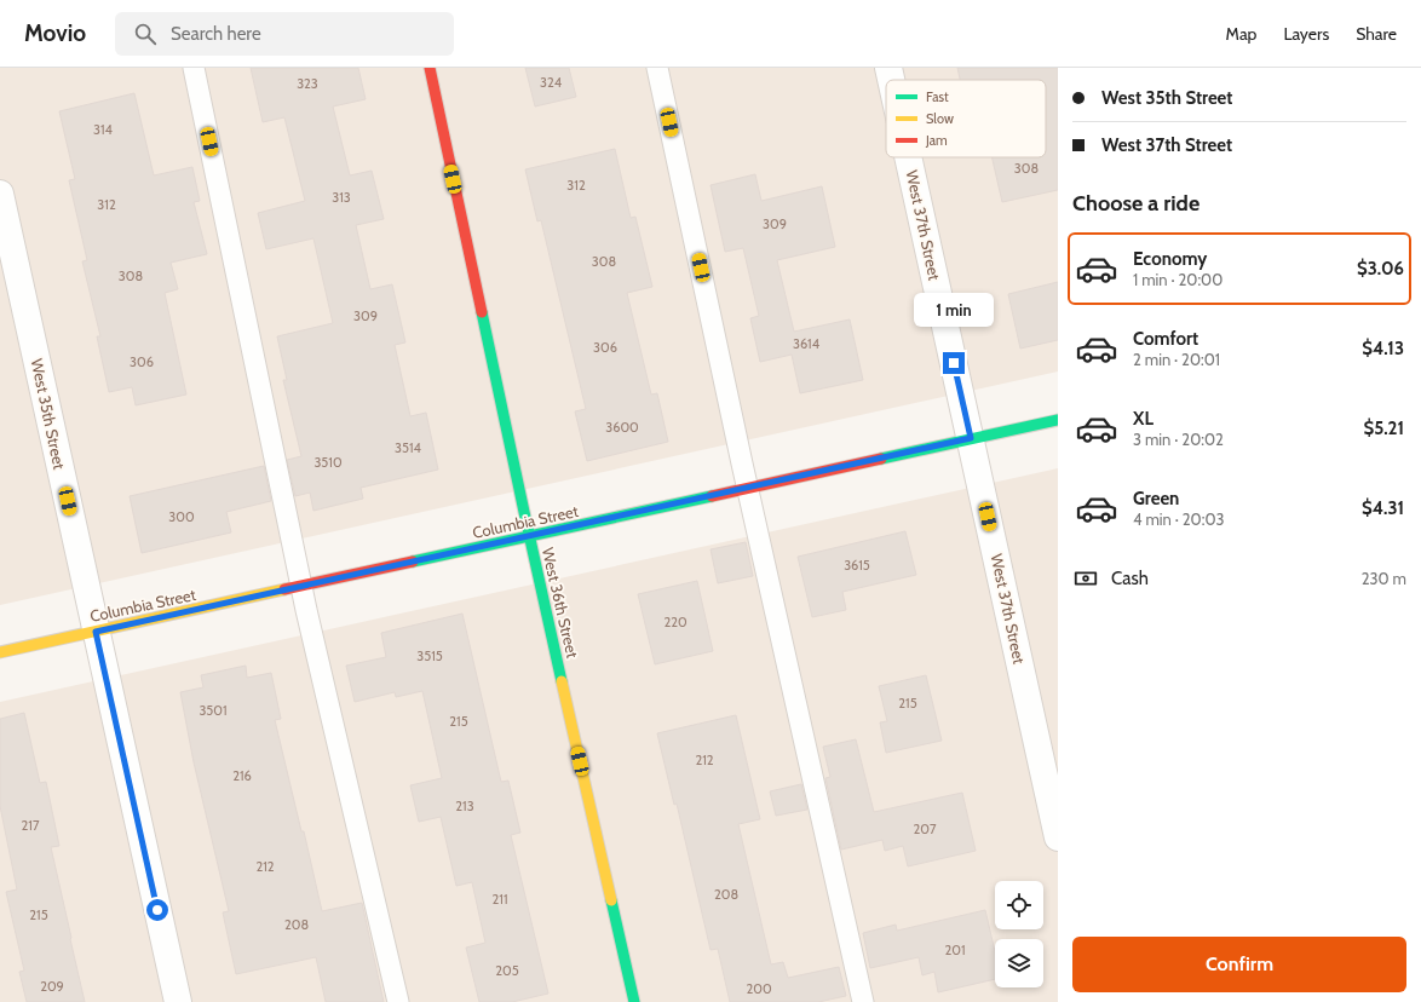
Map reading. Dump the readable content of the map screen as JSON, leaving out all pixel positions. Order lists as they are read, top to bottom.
{
  "streets": {
    "street": [
      "West 37th Street",
      "West 35th Street",
      "Columbia Street",
      "West 36th Street"
    ]
  },
  "crossings": [
    ["West 37th Street", "Columbia Street"],
    ["West 35th Street", "Columbia Street"],
    ["Columbia Street", "West 36th Street"]
  ],
  "house_numbers": [
    "324",
    "323",
    "314",
    "308",
    "312",
    "313",
    "312",
    "309",
    "308",
    "308",
    "309",
    "3614",
    "306",
    "306",
    "3600",
    "3514",
    "3510",
    "300",
    "3615",
    "220",
    "3515",
    "215",
    "3501",
    "215",
    "212",
    "216",
    "213",
    "217",
    "207",
    "212",
    "208",
    "211",
    "215",
    "208",
    "201",
    "205",
    "209",
    "200"
  ],
  "legend": ["Fast", "Slow", "Jam"],
  "page": {
    "header": "Movio",
    "search": "Search here",
    "nav": ["Map", "Layers", "Share"],
    "banner": ["West 35th Street", "West 37th Street"],
    "heading": "Choose a ride",
    "list": [
      {
        "name": "Economy",
        "note": "1 min · 20:00",
        "value": "$3.06"
      },
      {
        "name": "Comfort",
        "note": "2 min · 20:01",
        "value": "$4.13"
      },
      {
        "name": "XL",
        "note": "3 min · 20:02",
        "value": "$5.21"
      },
      {
        "name": "Green",
        "note": "4 min · 20:03",
        "value": "$4.31"
      }
    ],
    "bubble": "1 min",
    "pay": ["Cash", "230 m"],
    "buttons": "Confirm"
  }
}
